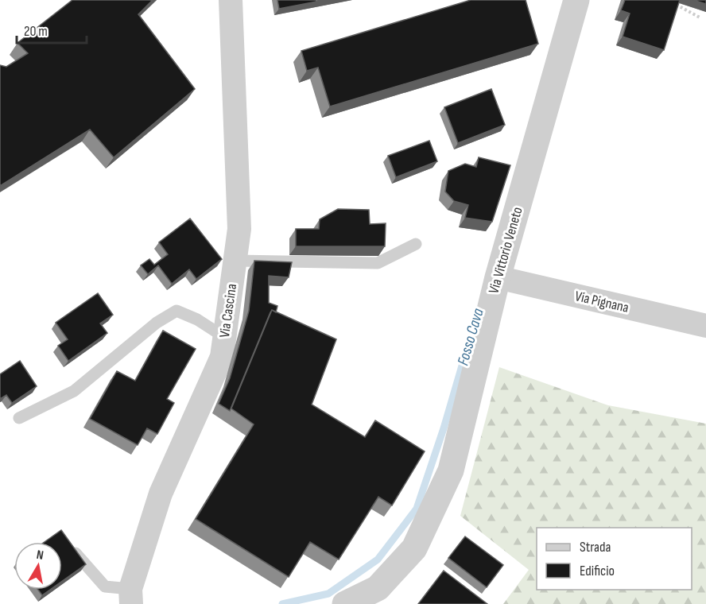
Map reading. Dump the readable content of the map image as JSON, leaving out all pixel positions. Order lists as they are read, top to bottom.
{
  "streets": {
    "street": ["Via Vittorio Veneto", "Via Pignana", "Via Cascina"]
  },
  "crossings": [
    ["Via Vittorio Veneto", "Via Pignana"]
  ],
  "water": ["Fosso Cava"],
  "legend": ["Strada", "Edificio"],
  "scale_bar": "20 m",
  "north": "top"
}
